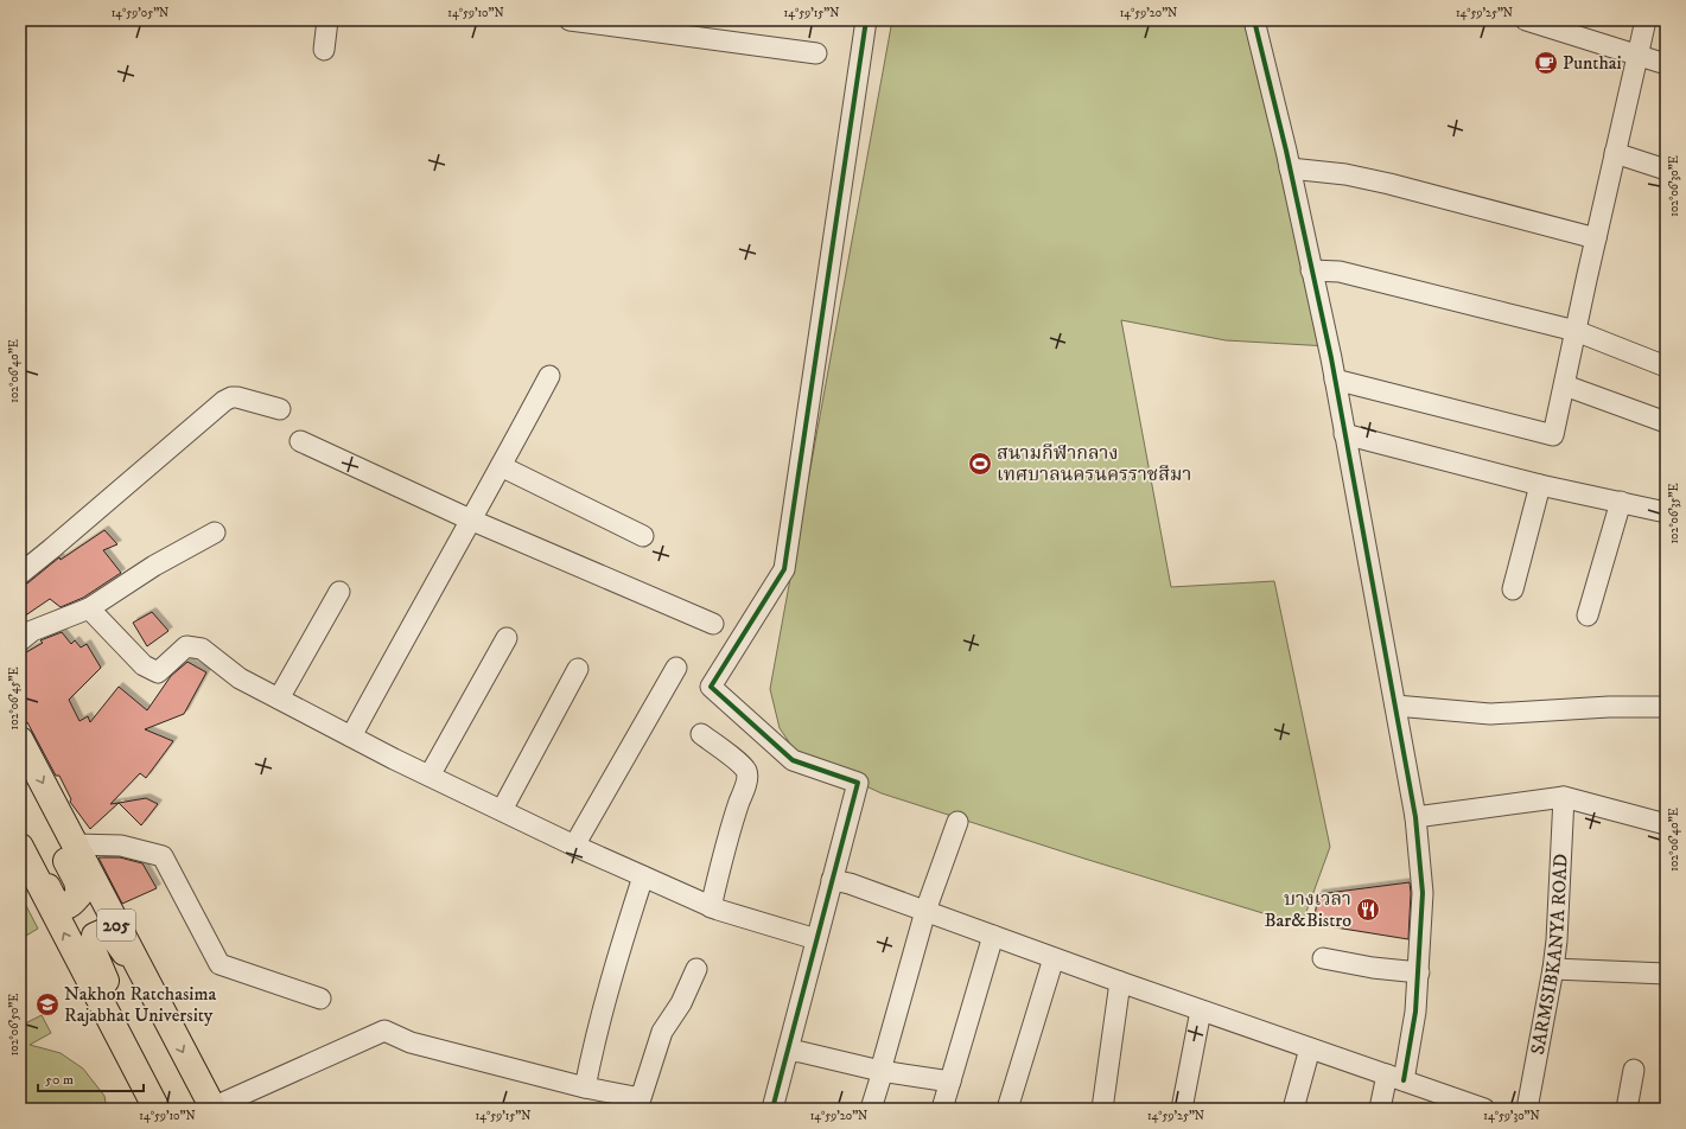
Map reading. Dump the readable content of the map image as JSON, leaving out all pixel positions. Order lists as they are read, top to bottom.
{
  "streets": {
    "main road": ["205"],
    "street": ["SARMSIBKANYA ROAD"]
  },
  "places": {
    "cafe": ["Punthai"],
    "sports": ["สนามกีฬากลาง เทศบาลนครนครราชสีมา"],
    "restaurant": ["บางเวลา Bar&Bistro"],
    "school or university": ["Nakhon Ratchasima Rajabhat University"]
  },
  "scale_bar": "50 m",
  "coordinates": [
    "14°59'05\"N",
    "14°59'10\"N",
    "14°59'15\"N",
    "14°59'20\"N",
    "14°59'25\"N",
    "102°06'30\"E",
    "102°06'40\"E",
    "102°06'35\"E",
    "102°06'45\"E",
    "102°06'50\"E",
    "14°59'30\"N"
  ]
}
